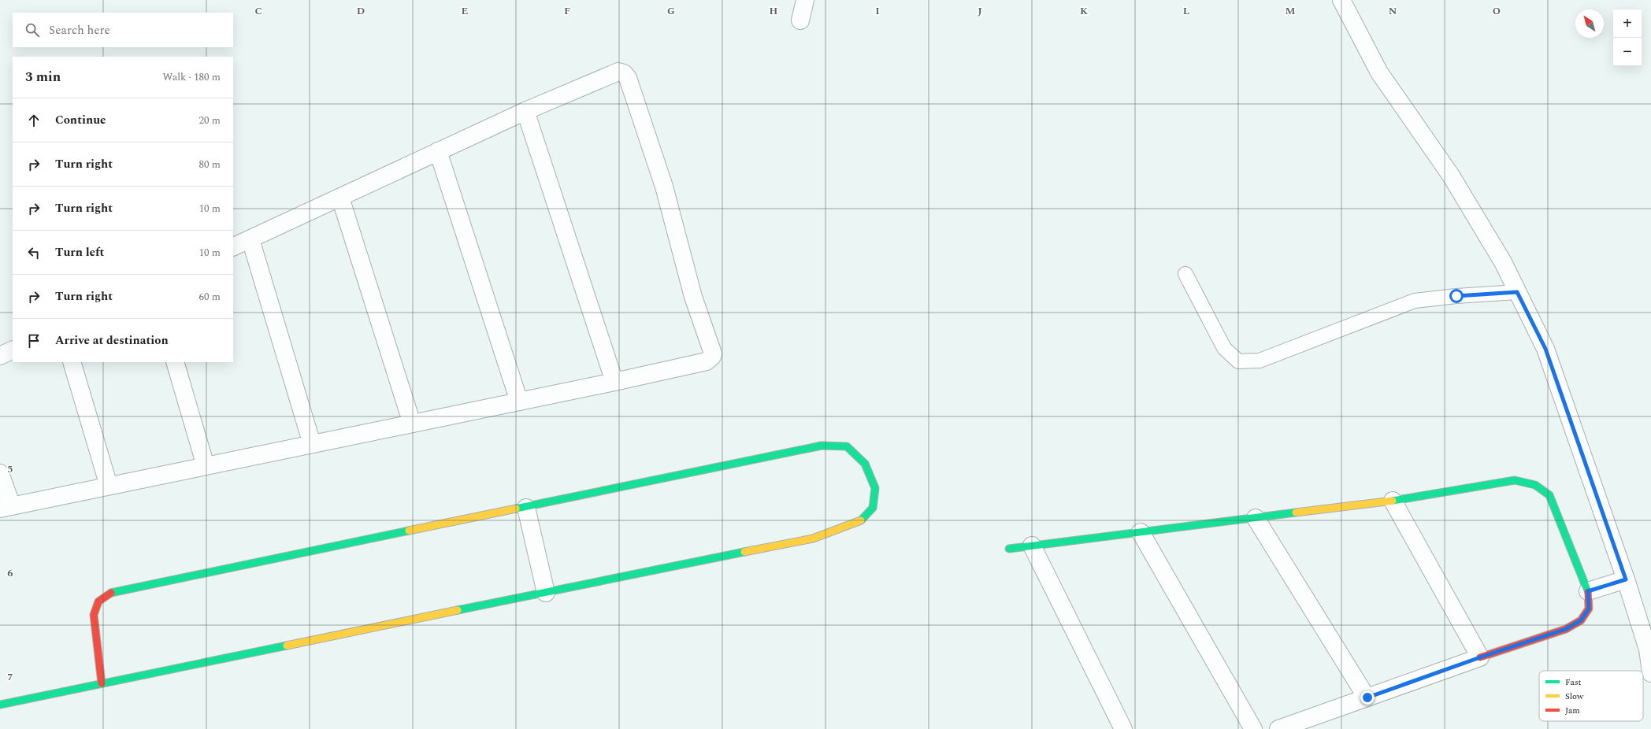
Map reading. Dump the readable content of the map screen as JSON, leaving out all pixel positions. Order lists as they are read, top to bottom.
{
  "legend": ["Fast", "Slow", "Jam"],
  "north": "top left",
  "page": {
    "map_buttons": ["+", "−"],
    "search": "Search here",
    "heading": ["3 min", "Walk · 180 m"],
    "list": [
      ["Continue", "20 m"],
      ["Turn right", "80 m"],
      ["Turn right", "10 m"],
      ["Turn left", "10 m"],
      ["Turn right", "60 m"],
      "Arrive at destination"
    ]
  },
  "grid": {
    "columns": [
      "C",
      "D",
      "E",
      "F",
      "G",
      "H",
      "I",
      "J",
      "K",
      "L",
      "M",
      "N",
      "O"
    ],
    "rows": ["5", "6", "7"]
  }
}
